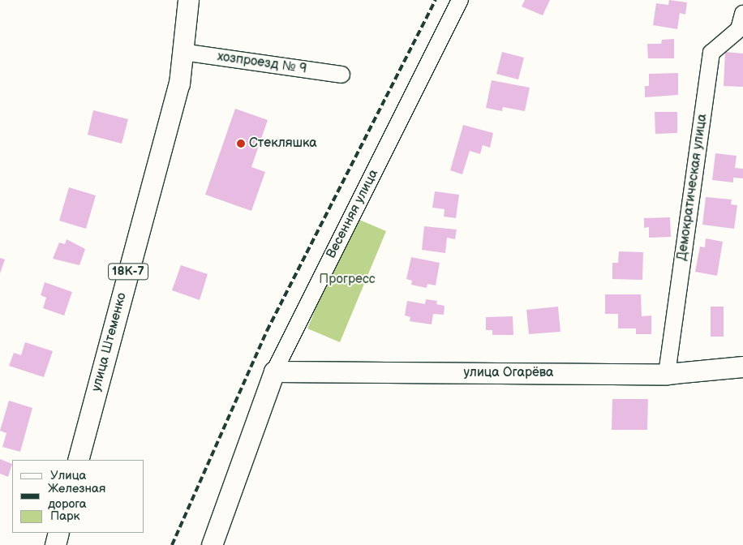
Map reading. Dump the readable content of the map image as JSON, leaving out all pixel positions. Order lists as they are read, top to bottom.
{
  "streets": {
    "main road": [
      "Весенняя улица",
      "18К-7",
      "улица Штеменко",
      "улица Огарёва"
    ],
    "street": ["хозпроезд № 9", "Демократическая улица"]
  },
  "crossings": [
    ["хозпроезд № 9", "18К-7"],
    ["хозпроезд № 9", "улица Штеменко"],
    ["Демократическая улица", "улица Огарёва"],
    ["Весенняя улица", "улица Огарёва"],
    ["18К-7", "улица Штеменко"]
  ],
  "parks": ["Прогресс"],
  "places": ["Стекляшка"],
  "legend": ["Улица", "Железная дорога", "Парк"]
}
